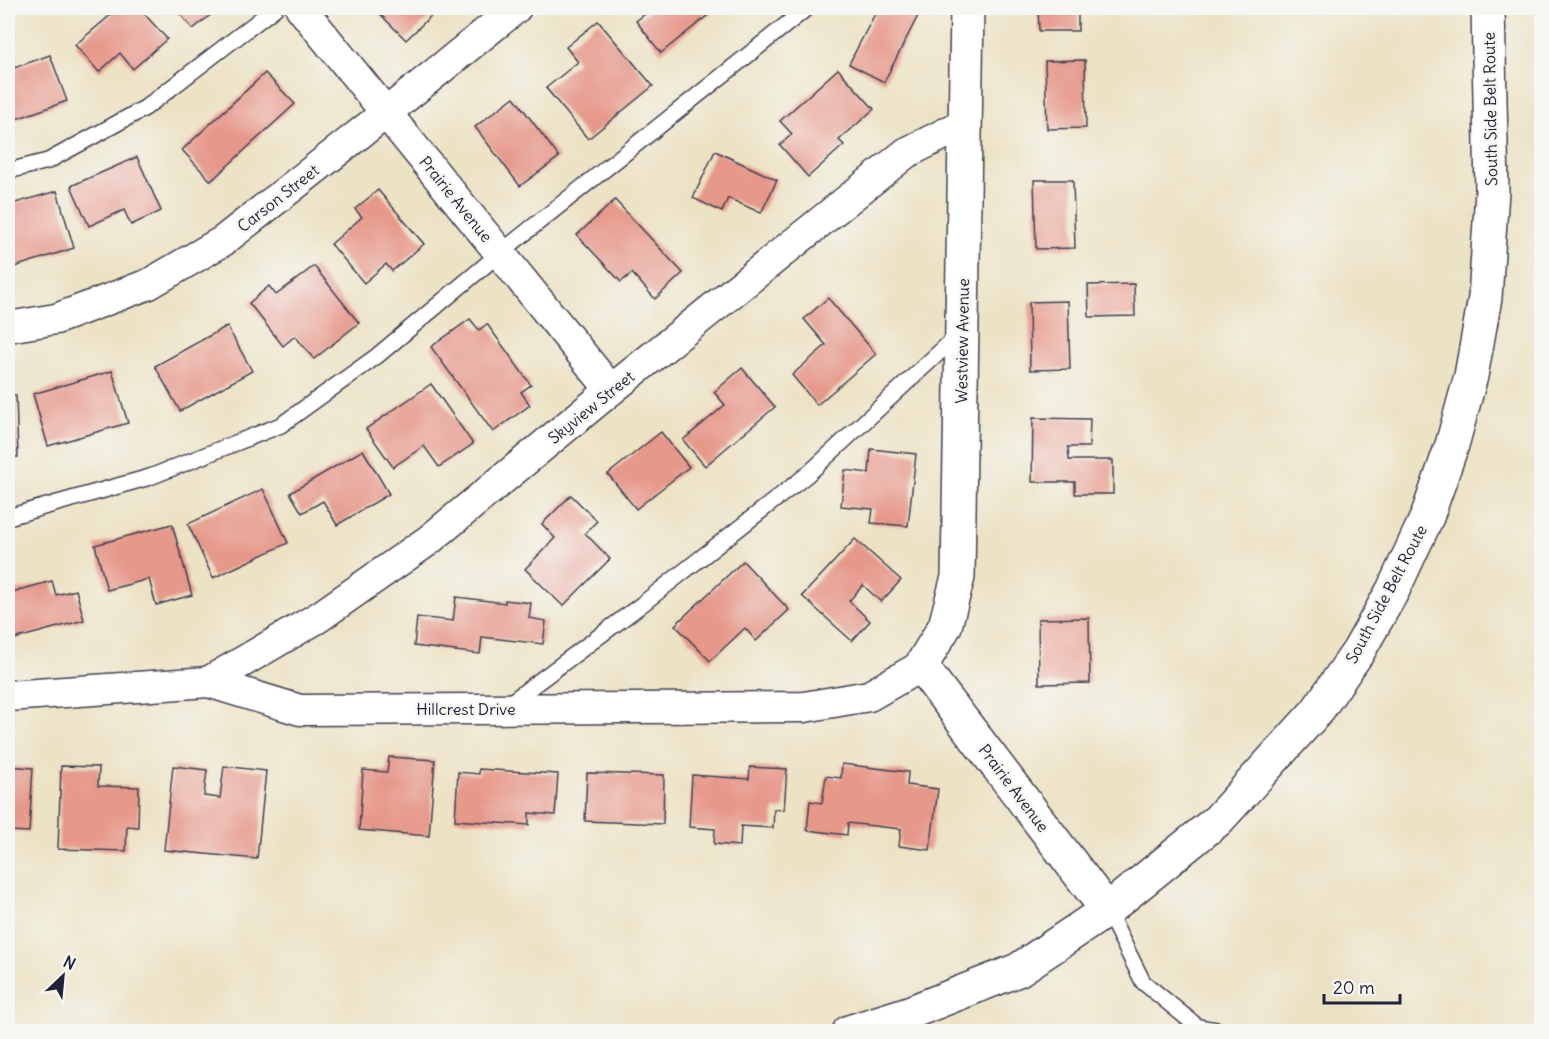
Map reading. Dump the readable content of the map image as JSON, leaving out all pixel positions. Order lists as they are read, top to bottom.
{
  "streets": {
    "main road": ["South Side Belt Route", "Prairie Avenue", "Westview Avenue"],
    "street": ["Carson Street", "Skyview Street", "Hillcrest Drive"]
  },
  "crossings": [
    ["South Side Belt Route", "Prairie Avenue"],
    ["Carson Street", "Prairie Avenue"],
    ["Prairie Avenue", "Westview Avenue"],
    ["Prairie Avenue", "Skyview Street"],
    ["Prairie Avenue", "Hillcrest Drive"],
    ["Westview Avenue", "Skyview Street"],
    ["Westview Avenue", "Hillcrest Drive"],
    ["Skyview Street", "Hillcrest Drive"]
  ],
  "scale_bar": "20 m",
  "north": "top right"
}
